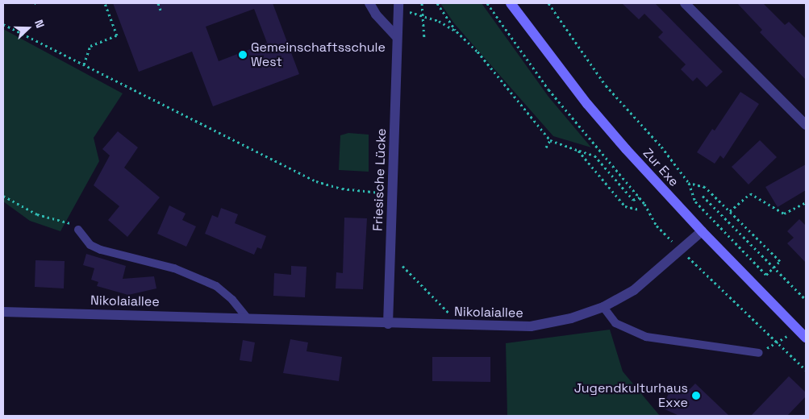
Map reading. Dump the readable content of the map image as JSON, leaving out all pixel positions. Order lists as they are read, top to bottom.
{
  "streets": {
    "main road": ["Zur Exe"],
    "street": ["Friesische Lücke", "Nikolaiallee"]
  },
  "crossings": [
    ["Zur Exe", "Nikolaiallee"],
    ["Friesische Lücke", "Nikolaiallee"]
  ],
  "places": ["Gemeinschaftsschule West", "Jugendkulturhaus Exxe"],
  "north": "right"
}
